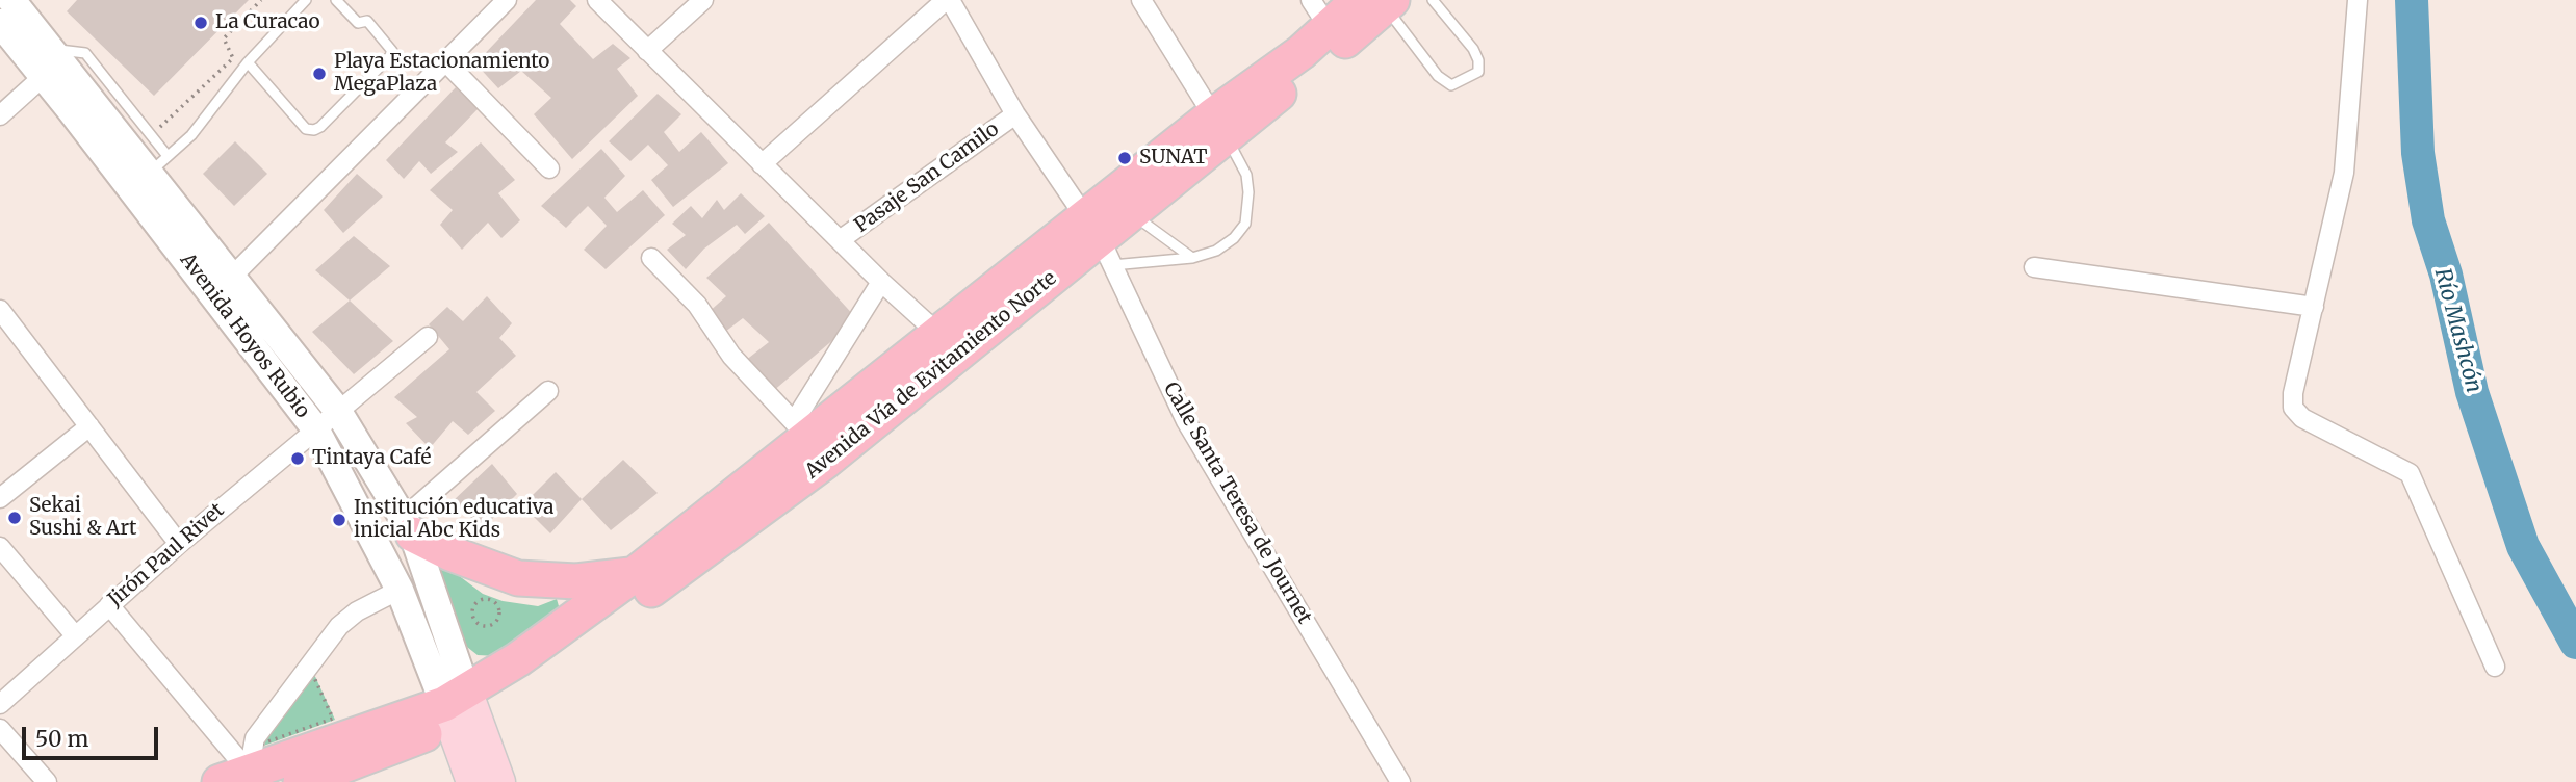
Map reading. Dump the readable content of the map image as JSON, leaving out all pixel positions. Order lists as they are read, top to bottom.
{
  "streets": {
    "highway": ["Avenida Vía de Evitamiento Norte"],
    "main road": ["Avenida Hoyos Rubio"],
    "street": ["Pasaje San Camilo", "Calle Santa Teresa de Journet", "Jirón Paul Rivet"]
  },
  "crossings": [
    ["Pasaje San Camilo", "Calle Santa Teresa de Journet"],
    ["Avenida Hoyos Rubio", "Avenida Vía de Evitamiento Norte"],
    ["Avenida Hoyos Rubio", "Jirón Paul Rivet"],
    ["Avenida Vía de Evitamiento Norte", "Calle Santa Teresa de Journet"]
  ],
  "water": ["Río Mashcón"],
  "places": [
    "La Curacao",
    "Playa Estacionamiento MegaPlaza",
    "SUNAT",
    "Tintaya Café",
    "Sekai Sushi & Art",
    "Institución educativa inicial Abc Kids"
  ],
  "scale_bar": "50 m"
}
